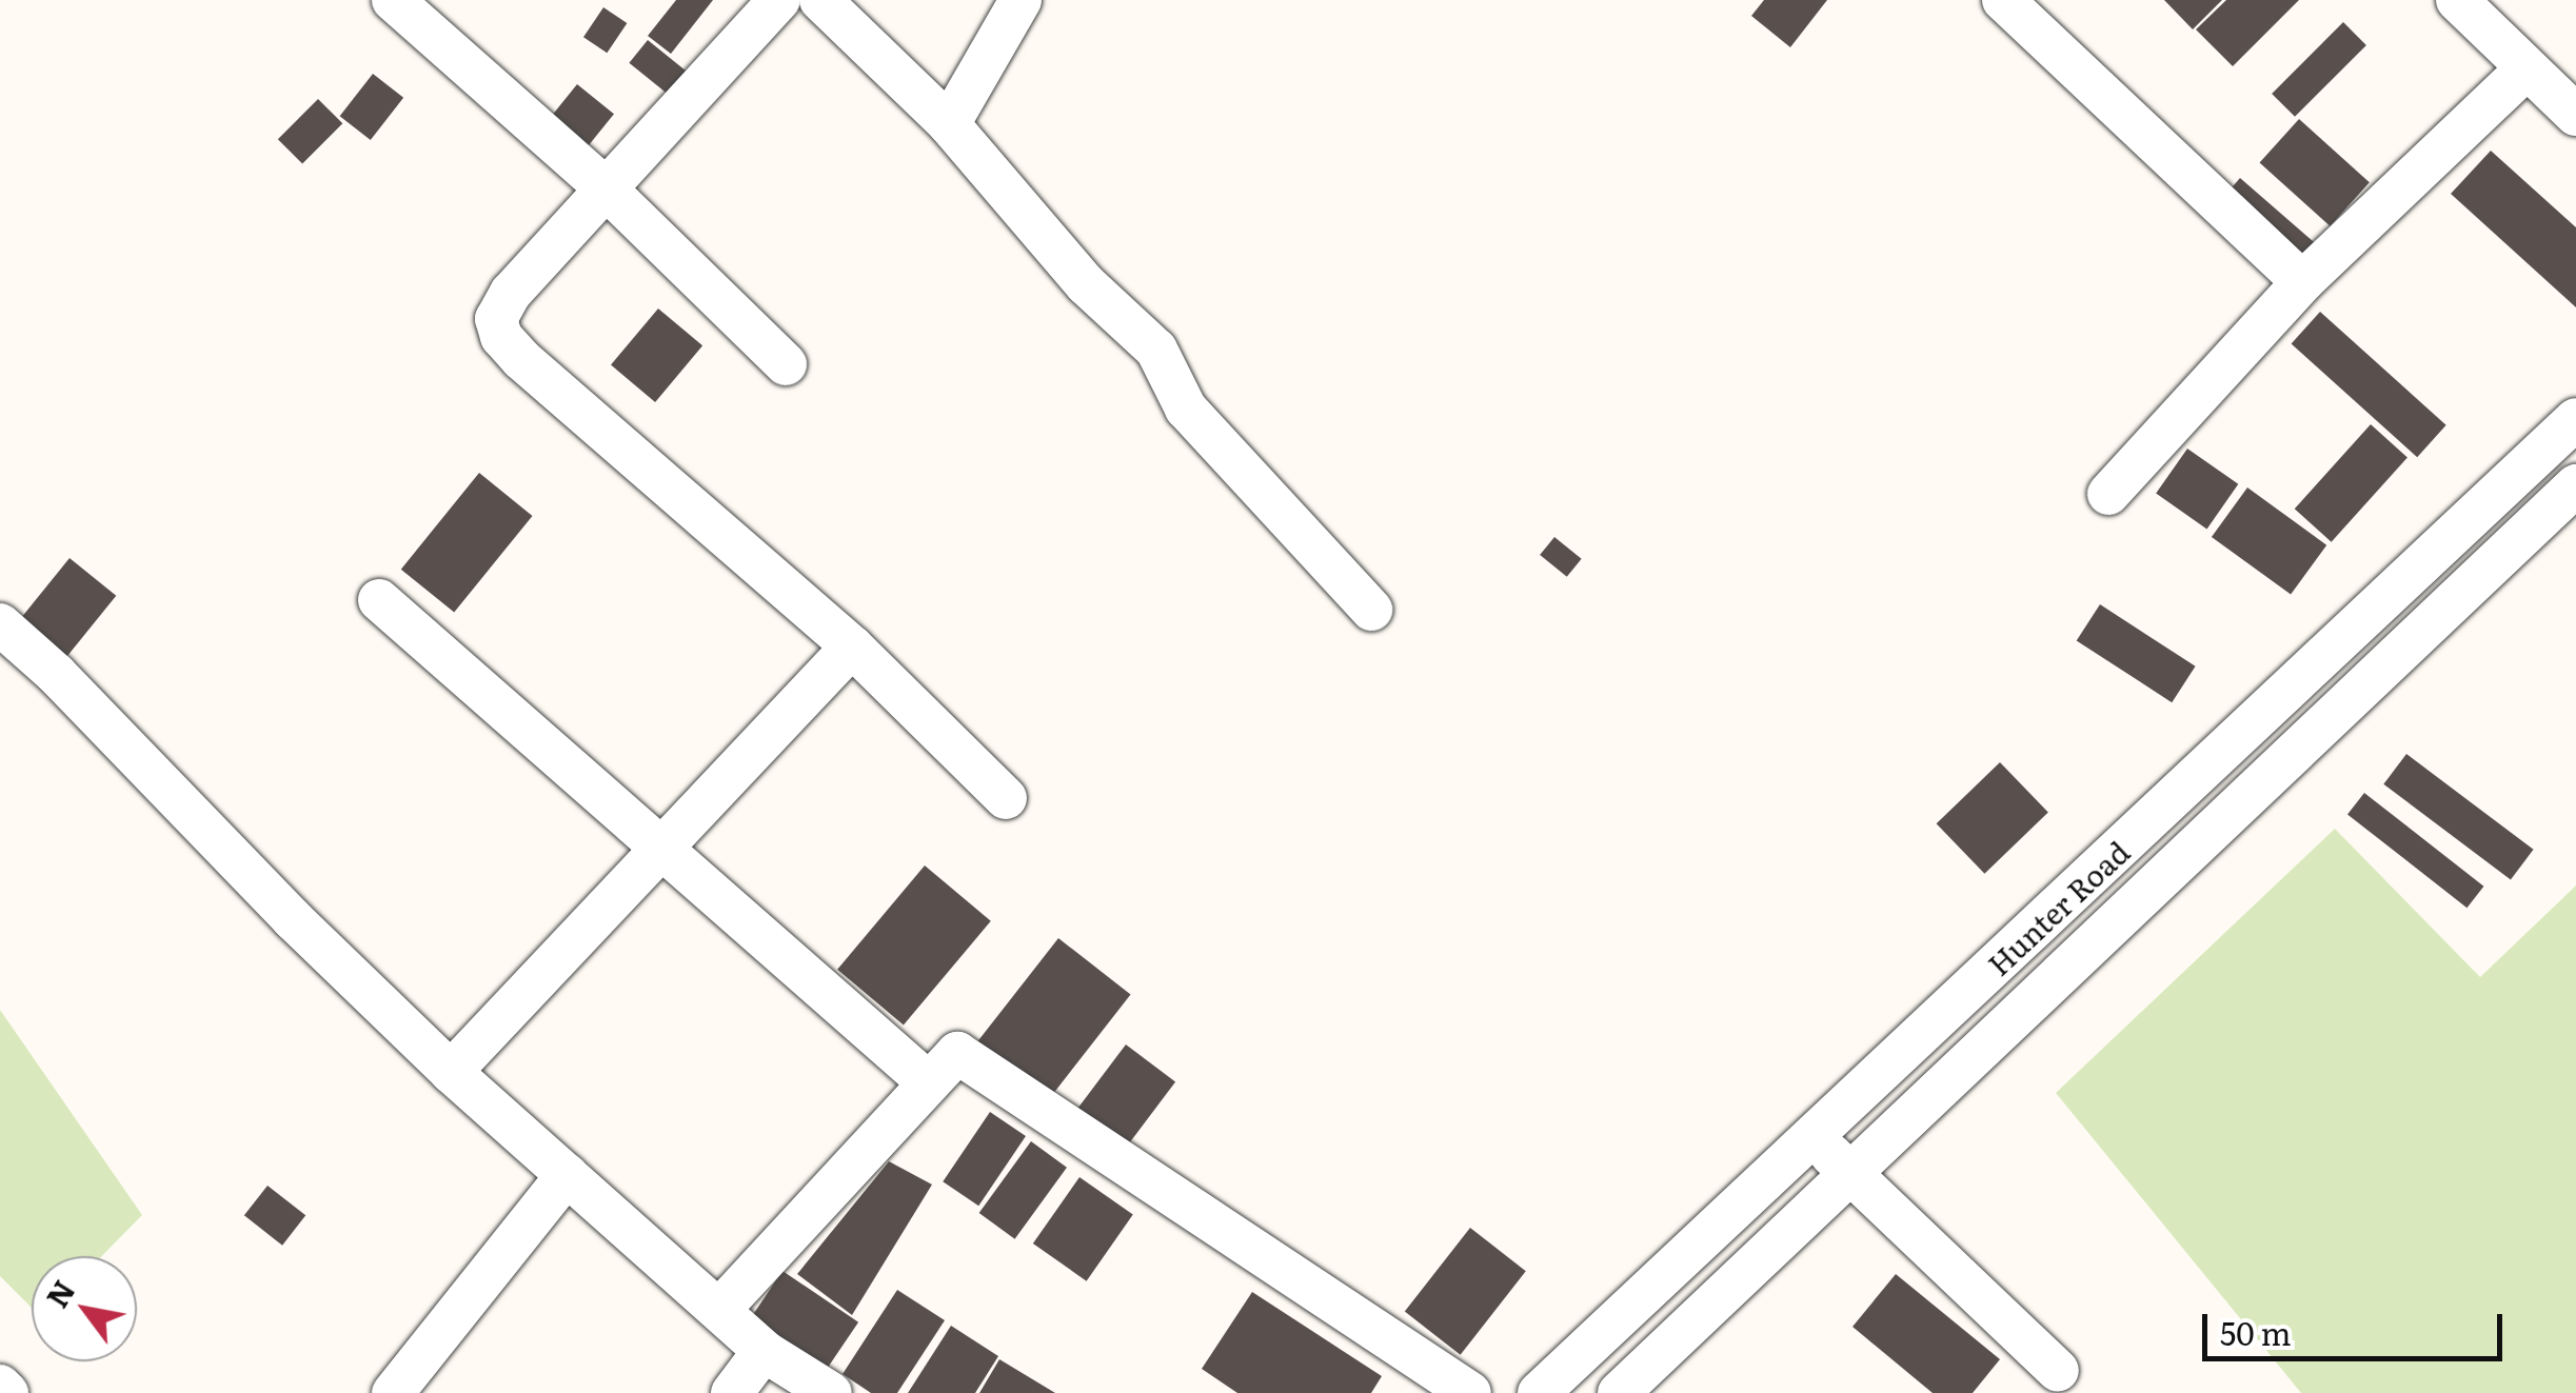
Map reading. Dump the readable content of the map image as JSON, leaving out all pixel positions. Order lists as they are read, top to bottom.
{
  "streets": {
    "street": ["Hunter Road"]
  },
  "scale_bar": "50 m",
  "north": "top left"
}
